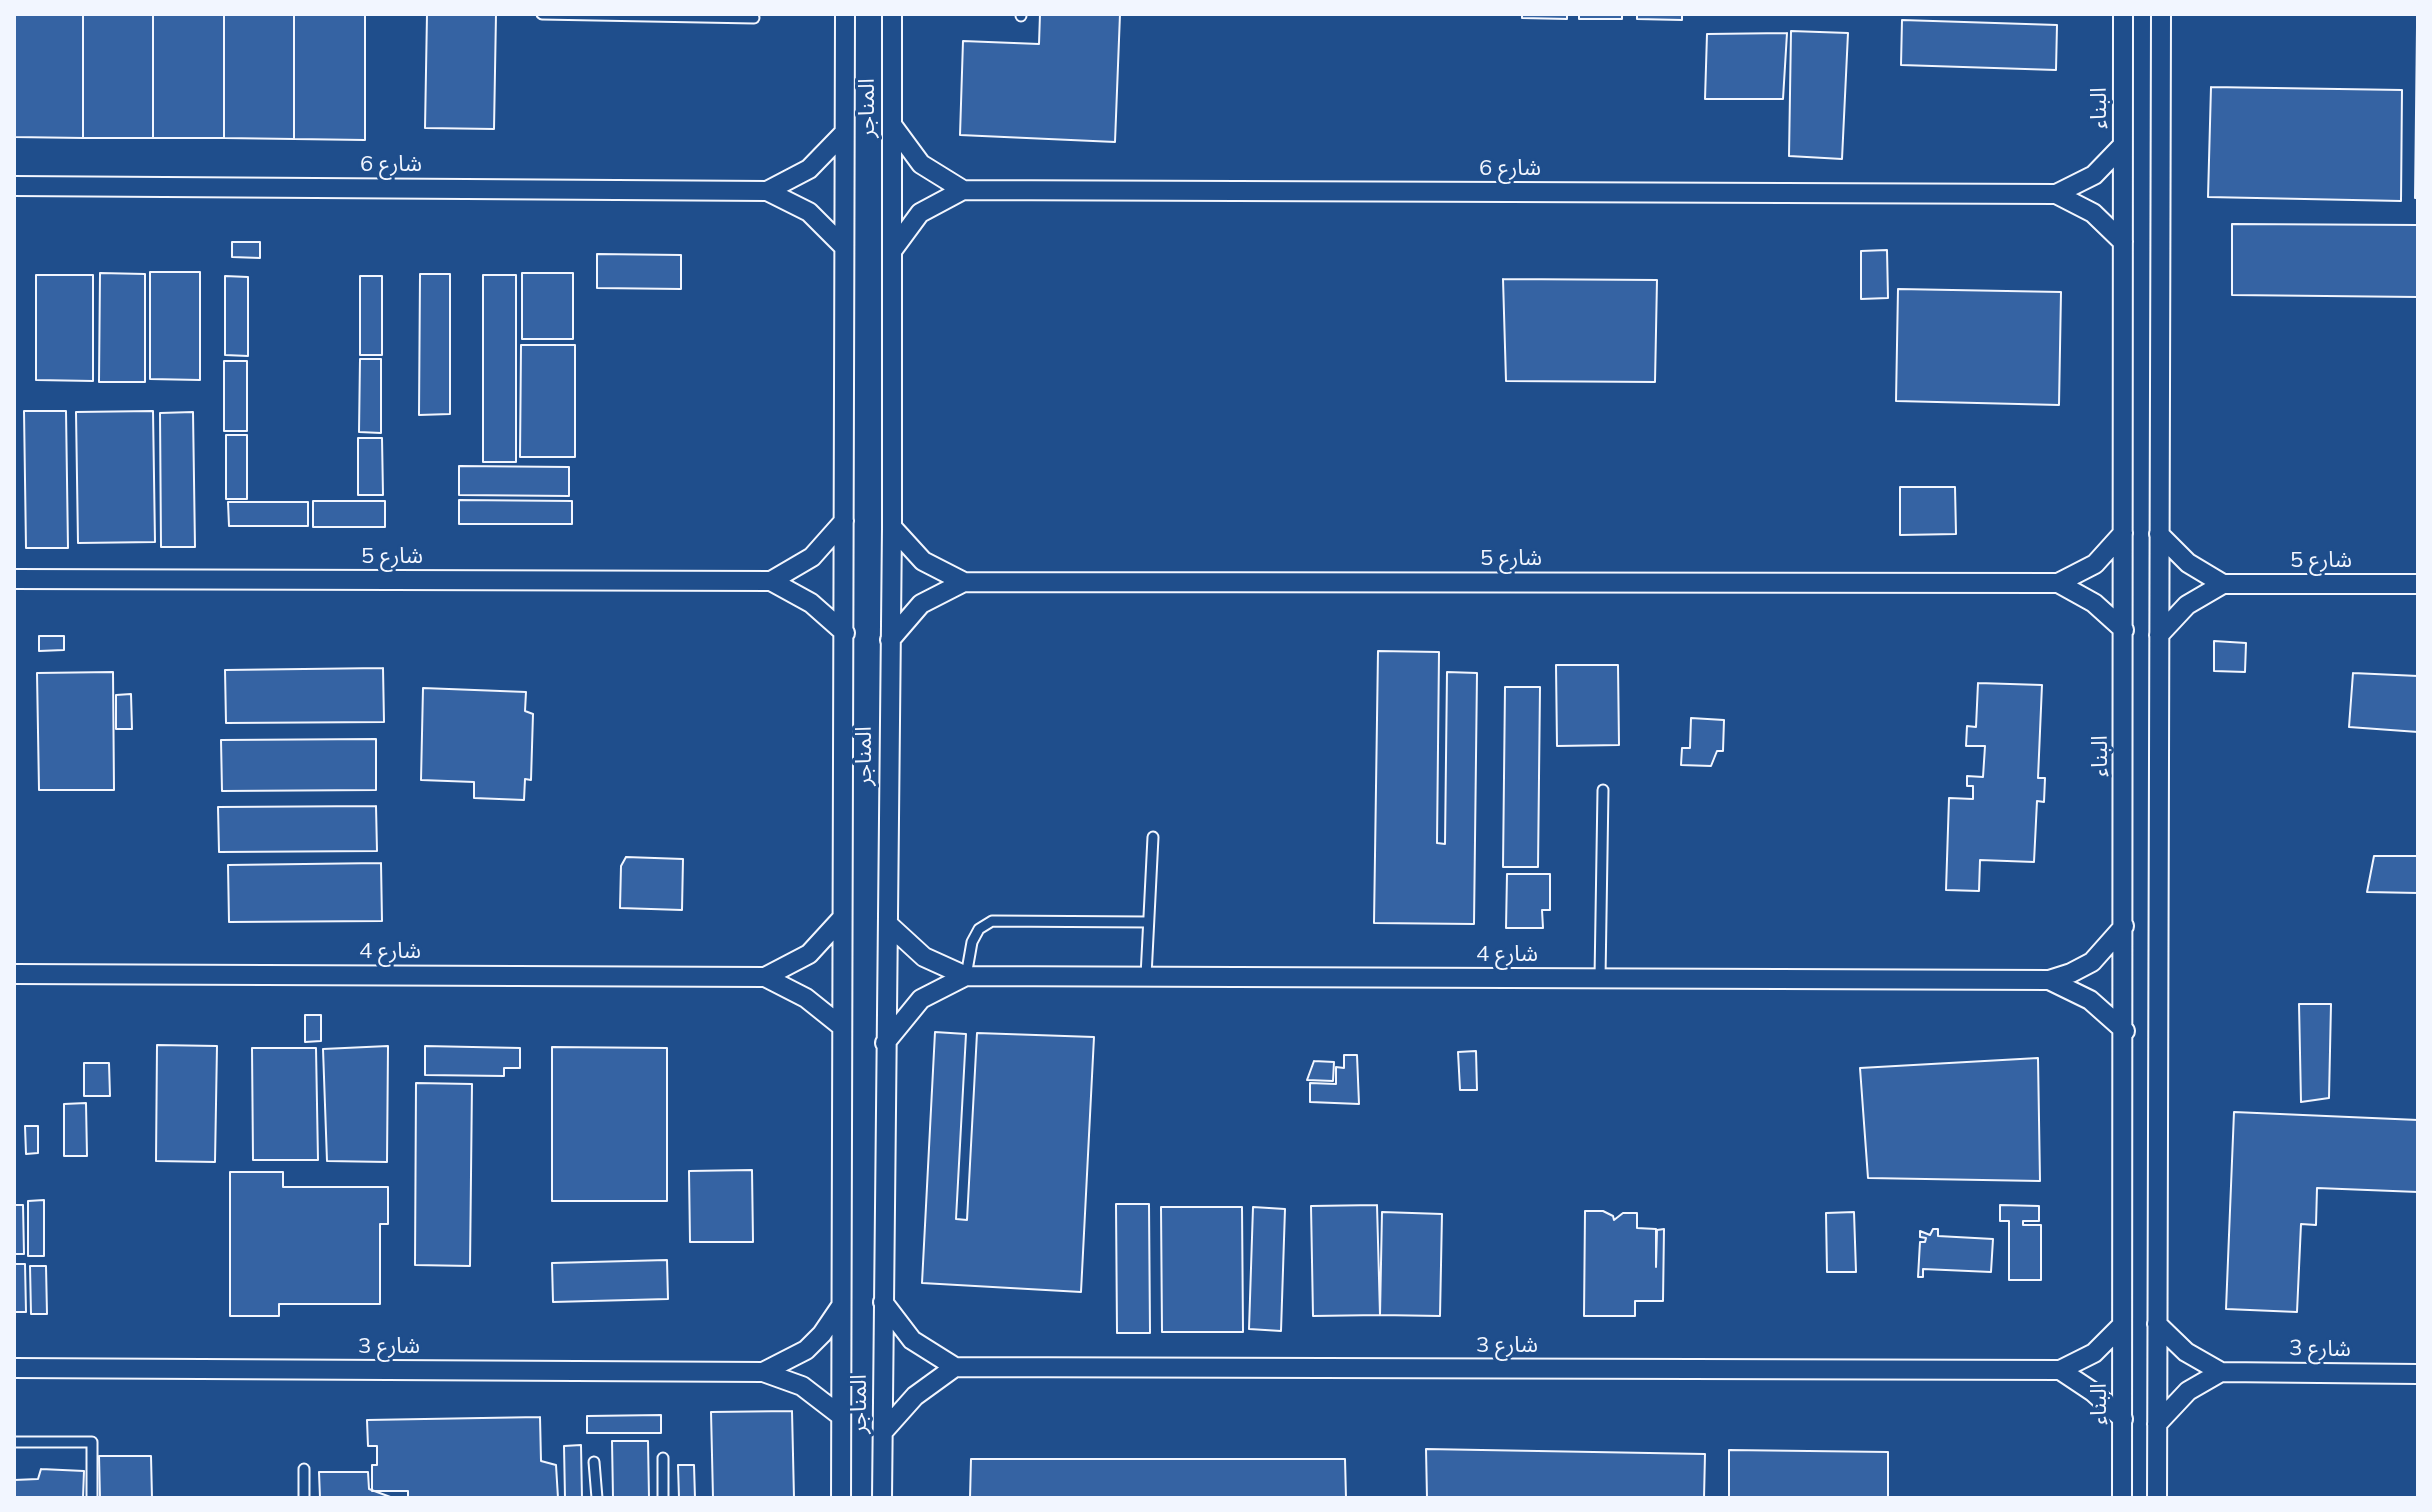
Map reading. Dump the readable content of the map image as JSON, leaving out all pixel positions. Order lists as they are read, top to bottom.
{
  "streets": {
    "street": [
      "المناجر",
      "البناء",
      "شارع 6",
      "شارع 5",
      "شارع 4",
      "شارع 3"
    ]
  },
  "crossings": [
    ["المناجر", "شارع 6"],
    ["المناجر", "شارع 5"],
    ["المناجر", "شارع 4"],
    ["المناجر", "شارع 3"],
    ["البناء", "شارع 6"],
    ["البناء", "شارع 5"],
    ["البناء", "شارع 4"],
    ["البناء", "شارع 3"]
  ]
}
